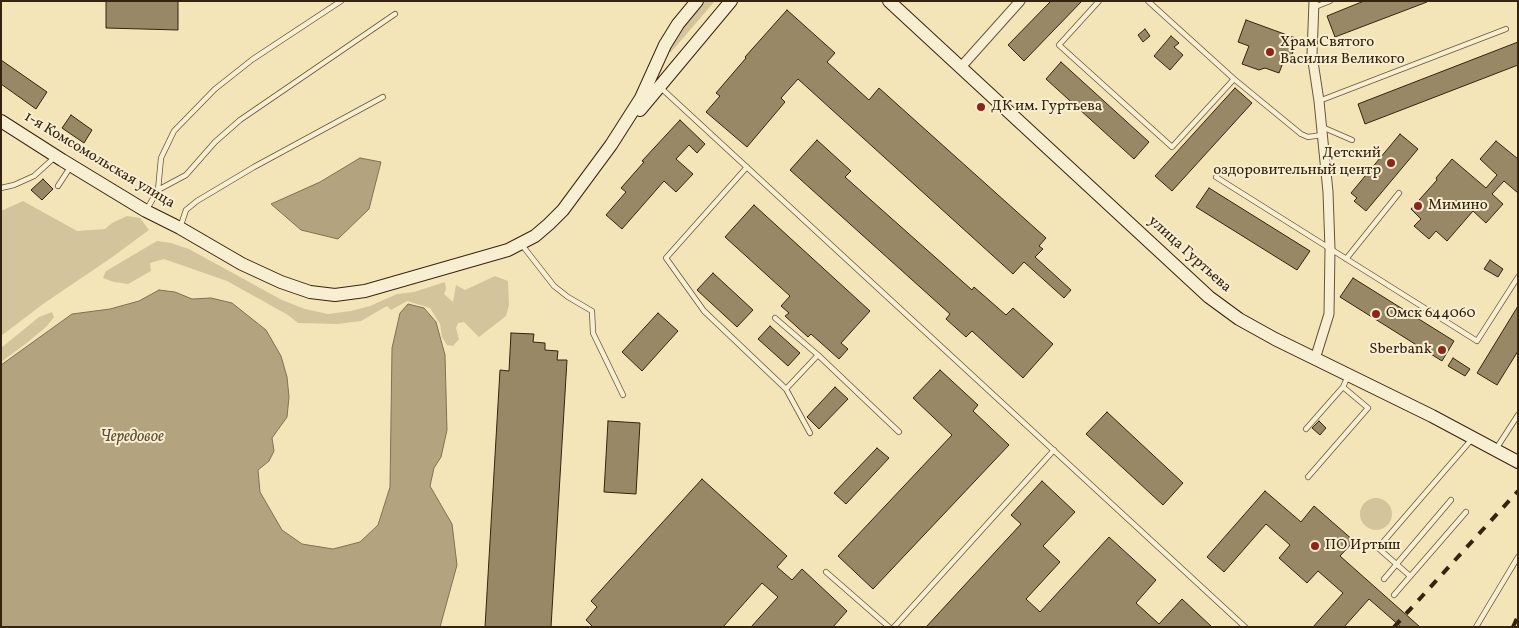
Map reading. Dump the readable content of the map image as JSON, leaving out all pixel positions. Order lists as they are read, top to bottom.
{
  "streets": {
    "main road": ["1-я Комсомольская улица", "улица Гуртьева"]
  },
  "water": ["Чередовое"],
  "places": [
    "Храм Святого Василия Великого",
    "ДК им. Гуртьева",
    "Детский оздоровительный центр",
    "Мимино",
    "Омск 644060",
    "Sberbank",
    "ПО Иртыш"
  ]
}
